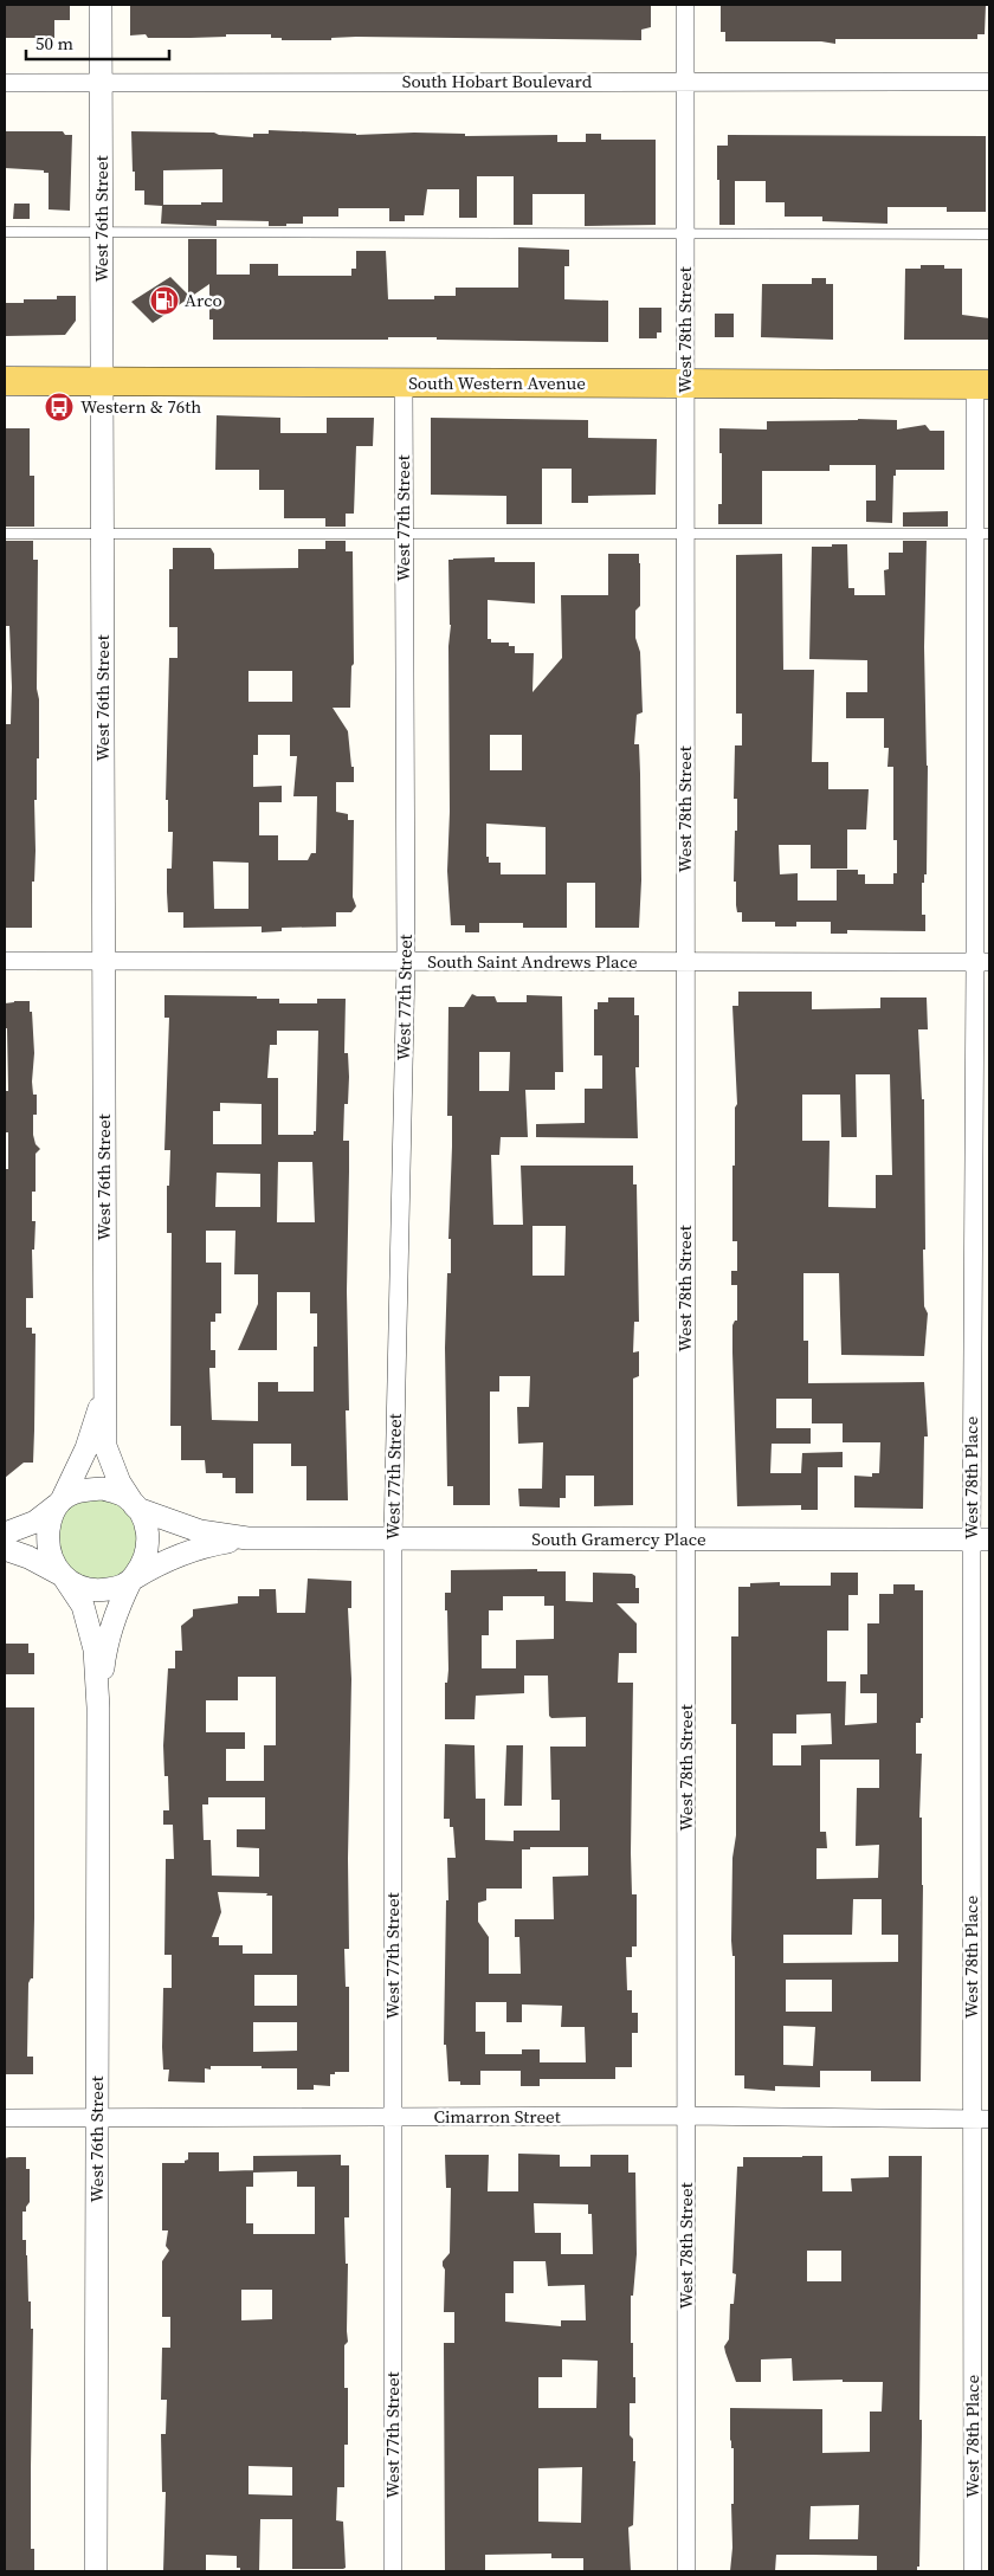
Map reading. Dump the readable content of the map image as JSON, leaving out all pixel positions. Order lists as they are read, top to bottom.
{
  "streets": {
    "main road": ["South Western Avenue"],
    "street": [
      "South Hobart Boulevard",
      "West 76th Street",
      "West 78th Street",
      "West 77th Street",
      "South Saint Andrews Place",
      "West 78th Place",
      "South Gramercy Place",
      "Cimarron Street"
    ]
  },
  "crossings": [
    ["South Hobart Boulevard", "West 76th Street"],
    ["South Hobart Boulevard", "West 78th Street"],
    ["West 76th Street", "South Western Avenue"],
    ["West 76th Street", "South Saint Andrews Place"],
    ["West 76th Street", "South Gramercy Place"],
    ["West 76th Street", "Cimarron Street"],
    ["West 78th Street", "South Western Avenue"],
    ["West 78th Street", "South Saint Andrews Place"],
    ["West 78th Street", "South Gramercy Place"],
    ["West 78th Street", "Cimarron Street"],
    ["South Western Avenue", "West 77th Street"],
    ["South Western Avenue", "West 78th Place"],
    ["West 77th Street", "South Saint Andrews Place"],
    ["West 77th Street", "South Gramercy Place"],
    ["West 77th Street", "Cimarron Street"],
    ["South Saint Andrews Place", "West 78th Place"],
    ["West 78th Place", "South Gramercy Place"],
    ["West 78th Place", "Cimarron Street"]
  ],
  "places": {
    "fuel station": ["Arco"],
    "bus stop": ["Western & 76th"]
  },
  "scale_bar": "50 m"
}
